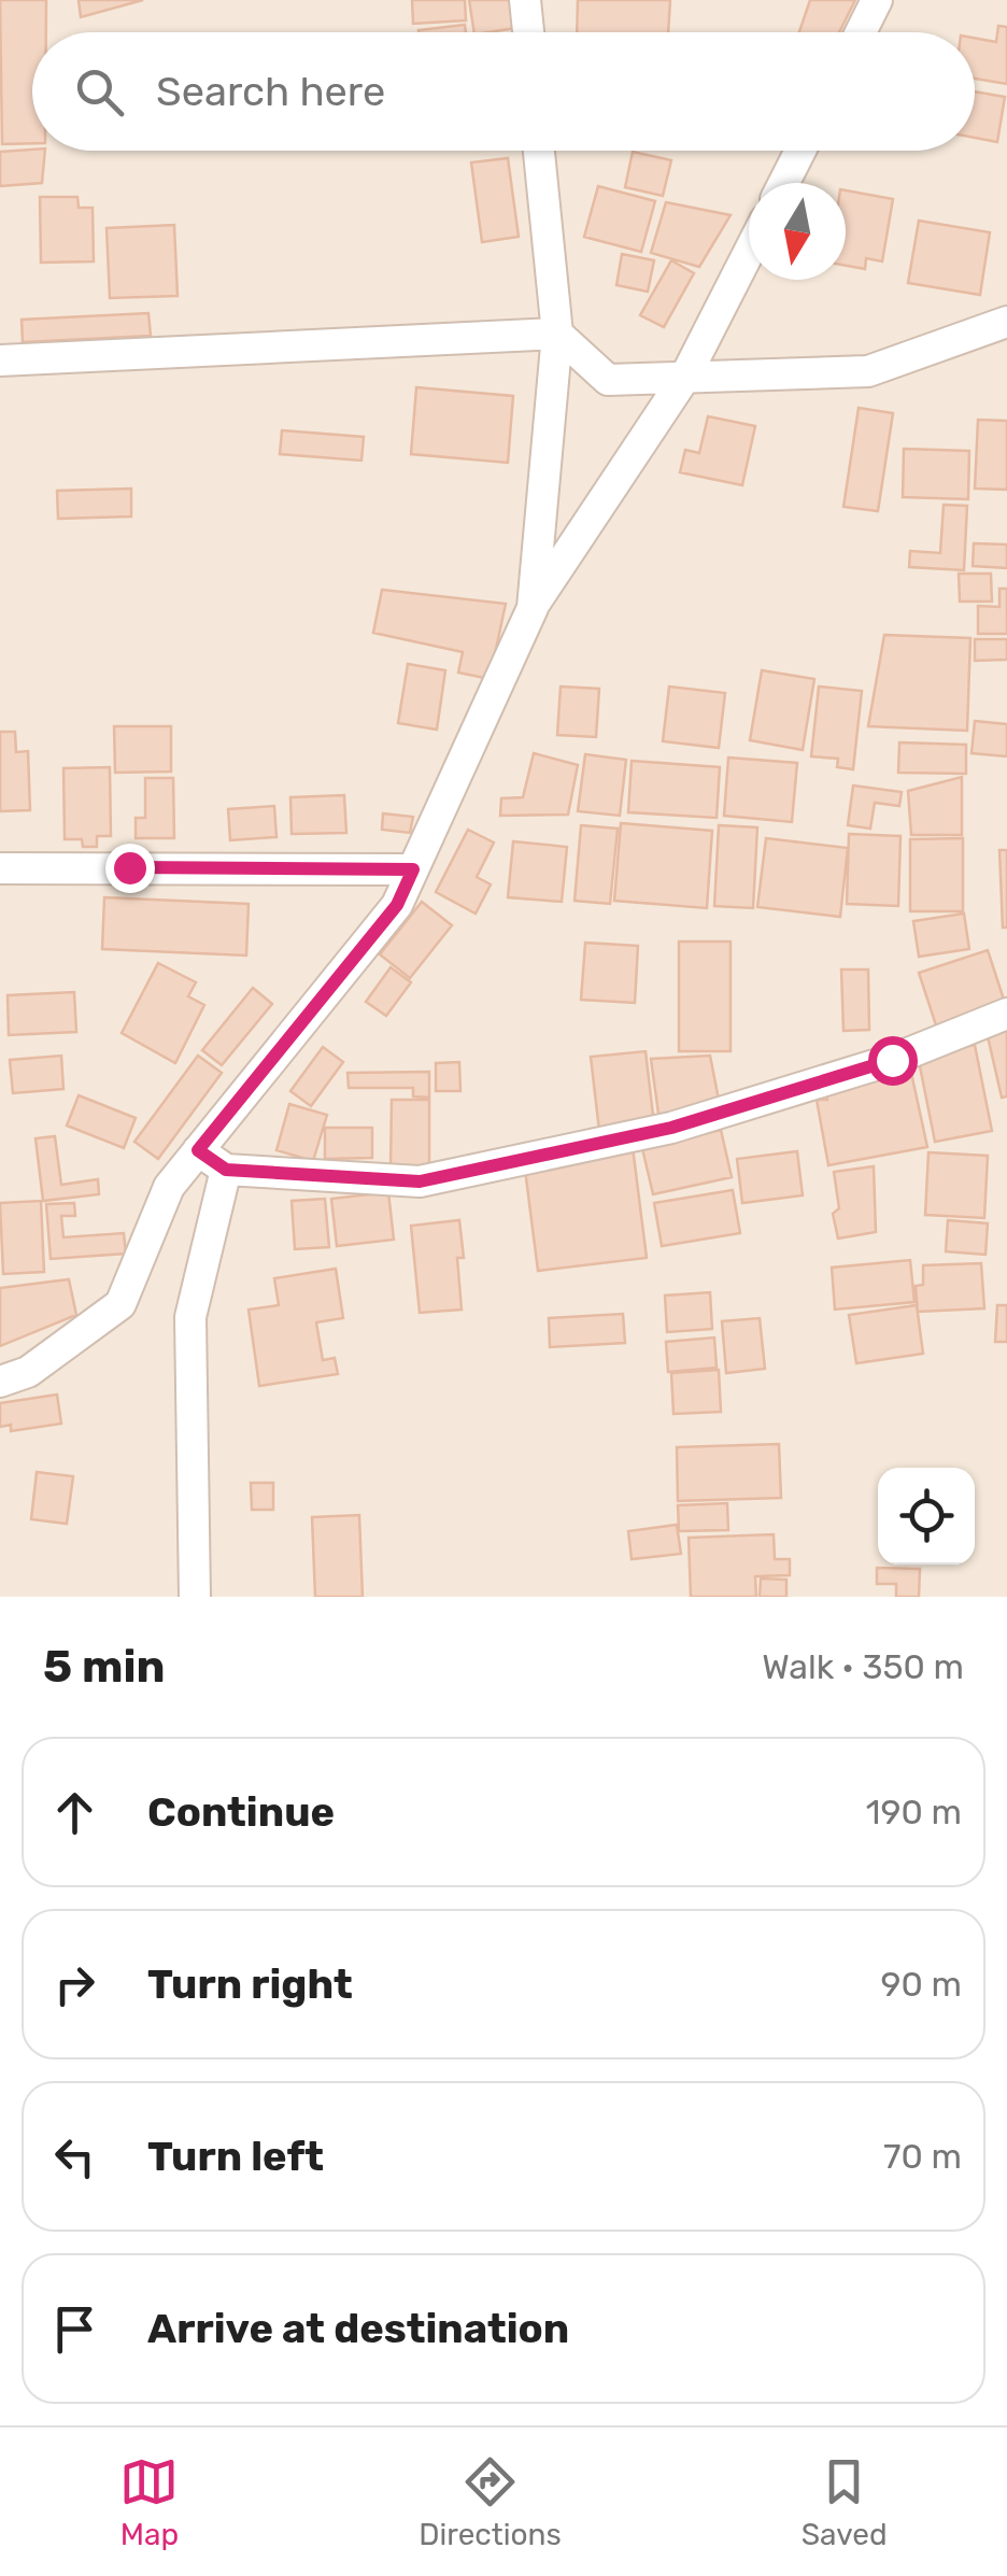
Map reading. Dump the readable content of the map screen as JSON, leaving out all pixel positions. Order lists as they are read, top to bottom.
{
  "north": "bottom",
  "page": {
    "search": "Search here",
    "heading": ["5 min", "Walk · 350 m"],
    "list": [
      ["Continue", "190 m"],
      ["Turn right", "90 m"],
      ["Turn left", "70 m"],
      "Arrive at destination"
    ],
    "nav": ["Map", "Directions", "Saved"]
  }
}
